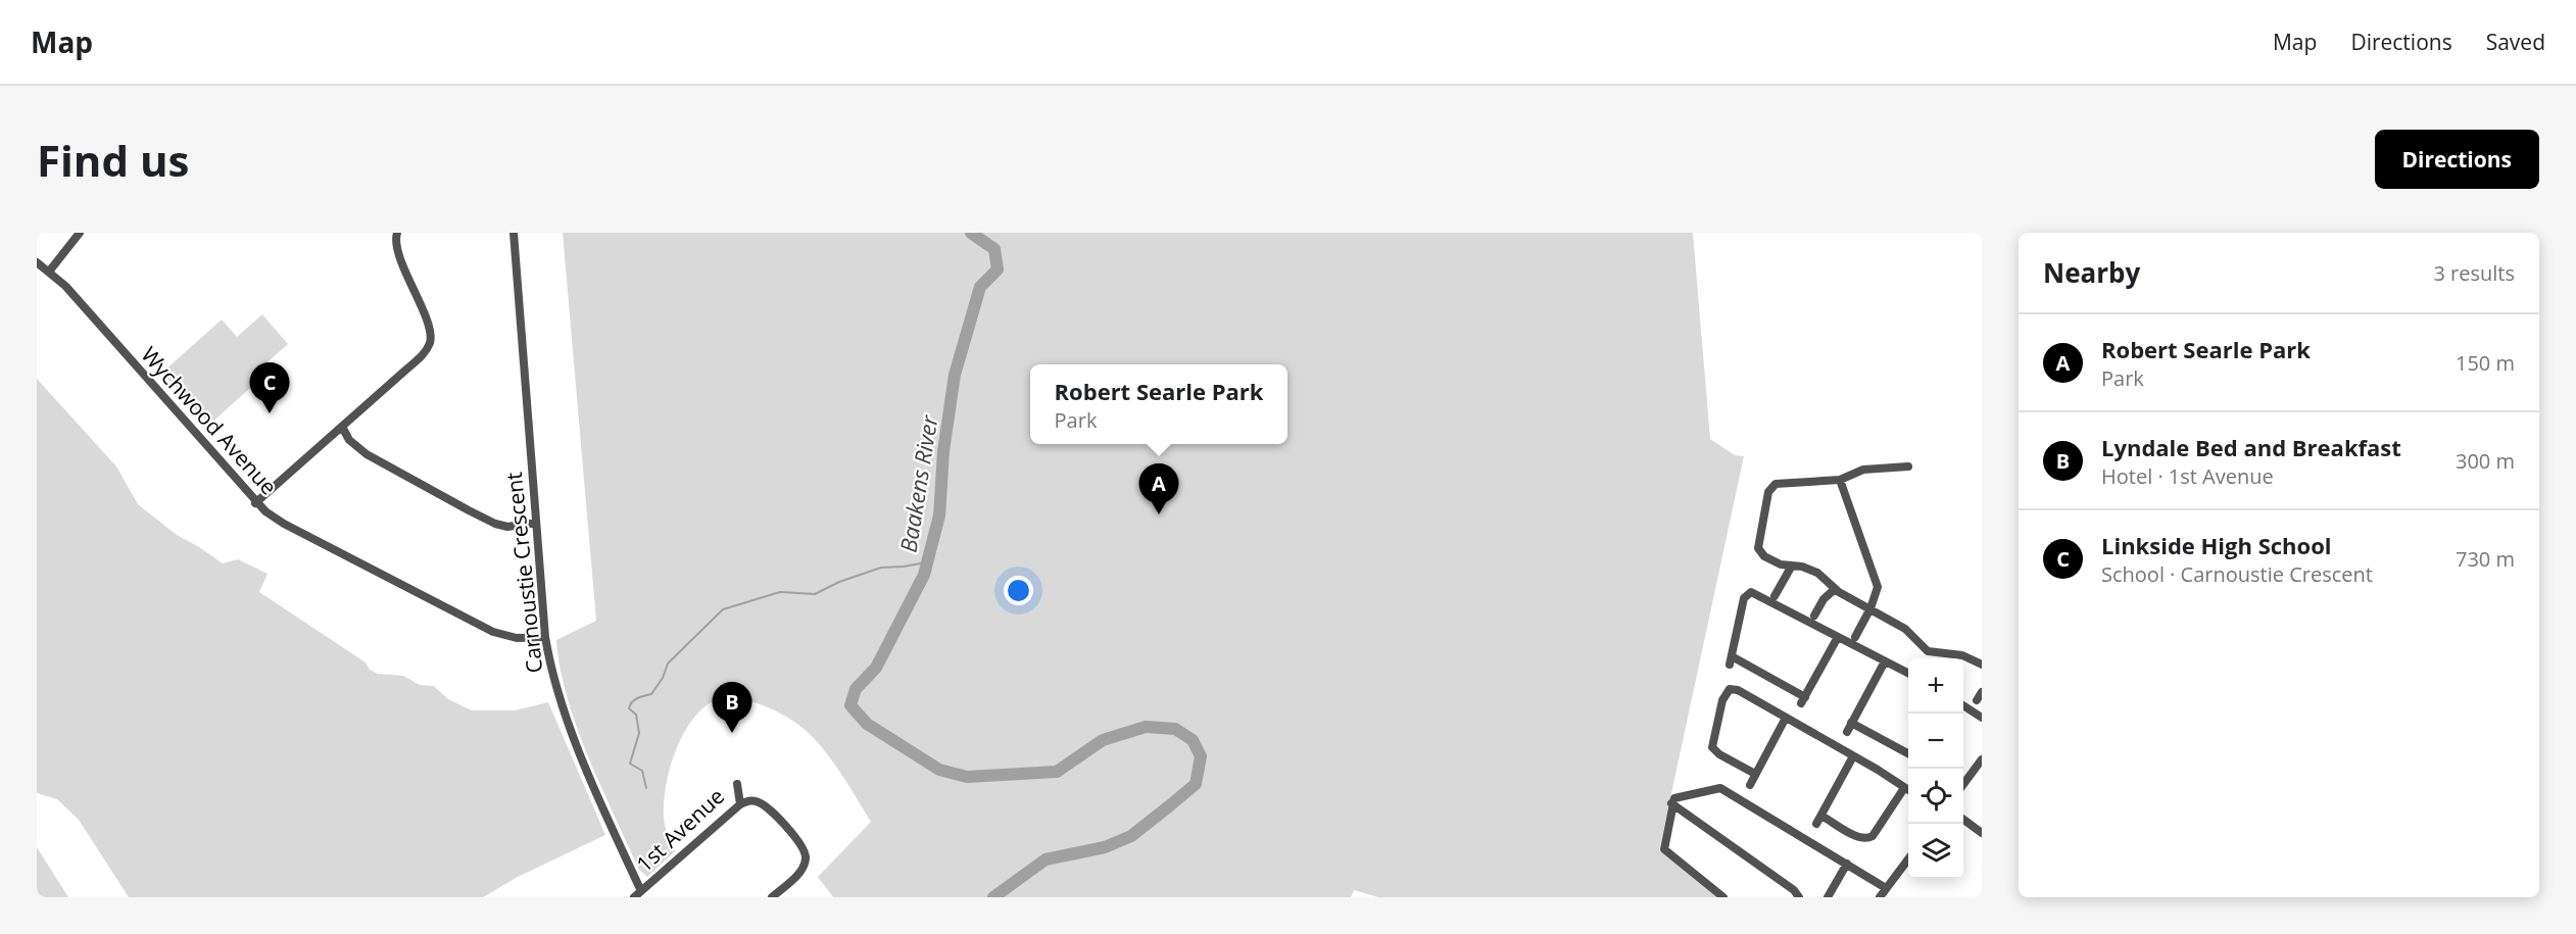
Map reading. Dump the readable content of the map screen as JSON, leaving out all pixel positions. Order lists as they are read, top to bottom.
{
  "streets": {
    "street": ["Wychwood Avenue", "Carnoustie Crescent", "1st Avenue"]
  },
  "crossings": [
    ["Wychwood Avenue", "Carnoustie Crescent"],
    ["Carnoustie Crescent", "1st Avenue"]
  ],
  "water": ["Baakens River"],
  "page": {
    "header": "Map",
    "nav": ["Map", "Directions", "Saved"],
    "buttons": "Directions",
    "title": "Find us",
    "heading": ["Nearby", "3 results"],
    "list": [
      {
        "mark": "A",
        "name": "Robert Searle Park",
        "note": "Park",
        "value": "150 m"
      },
      {
        "mark": "B",
        "name": "Lyndale Bed and Breakfast",
        "note": "Hotel · 1st Avenue",
        "value": "300 m"
      },
      {
        "mark": "C",
        "name": "Linkside High School",
        "note": "School · Carnoustie Crescent",
        "value": "730 m"
      }
    ],
    "pins": ["C", "A", "B"],
    "popup": ["Robert Searle Park", "Park"],
    "map_buttons": ["+", "−"]
  }
}
